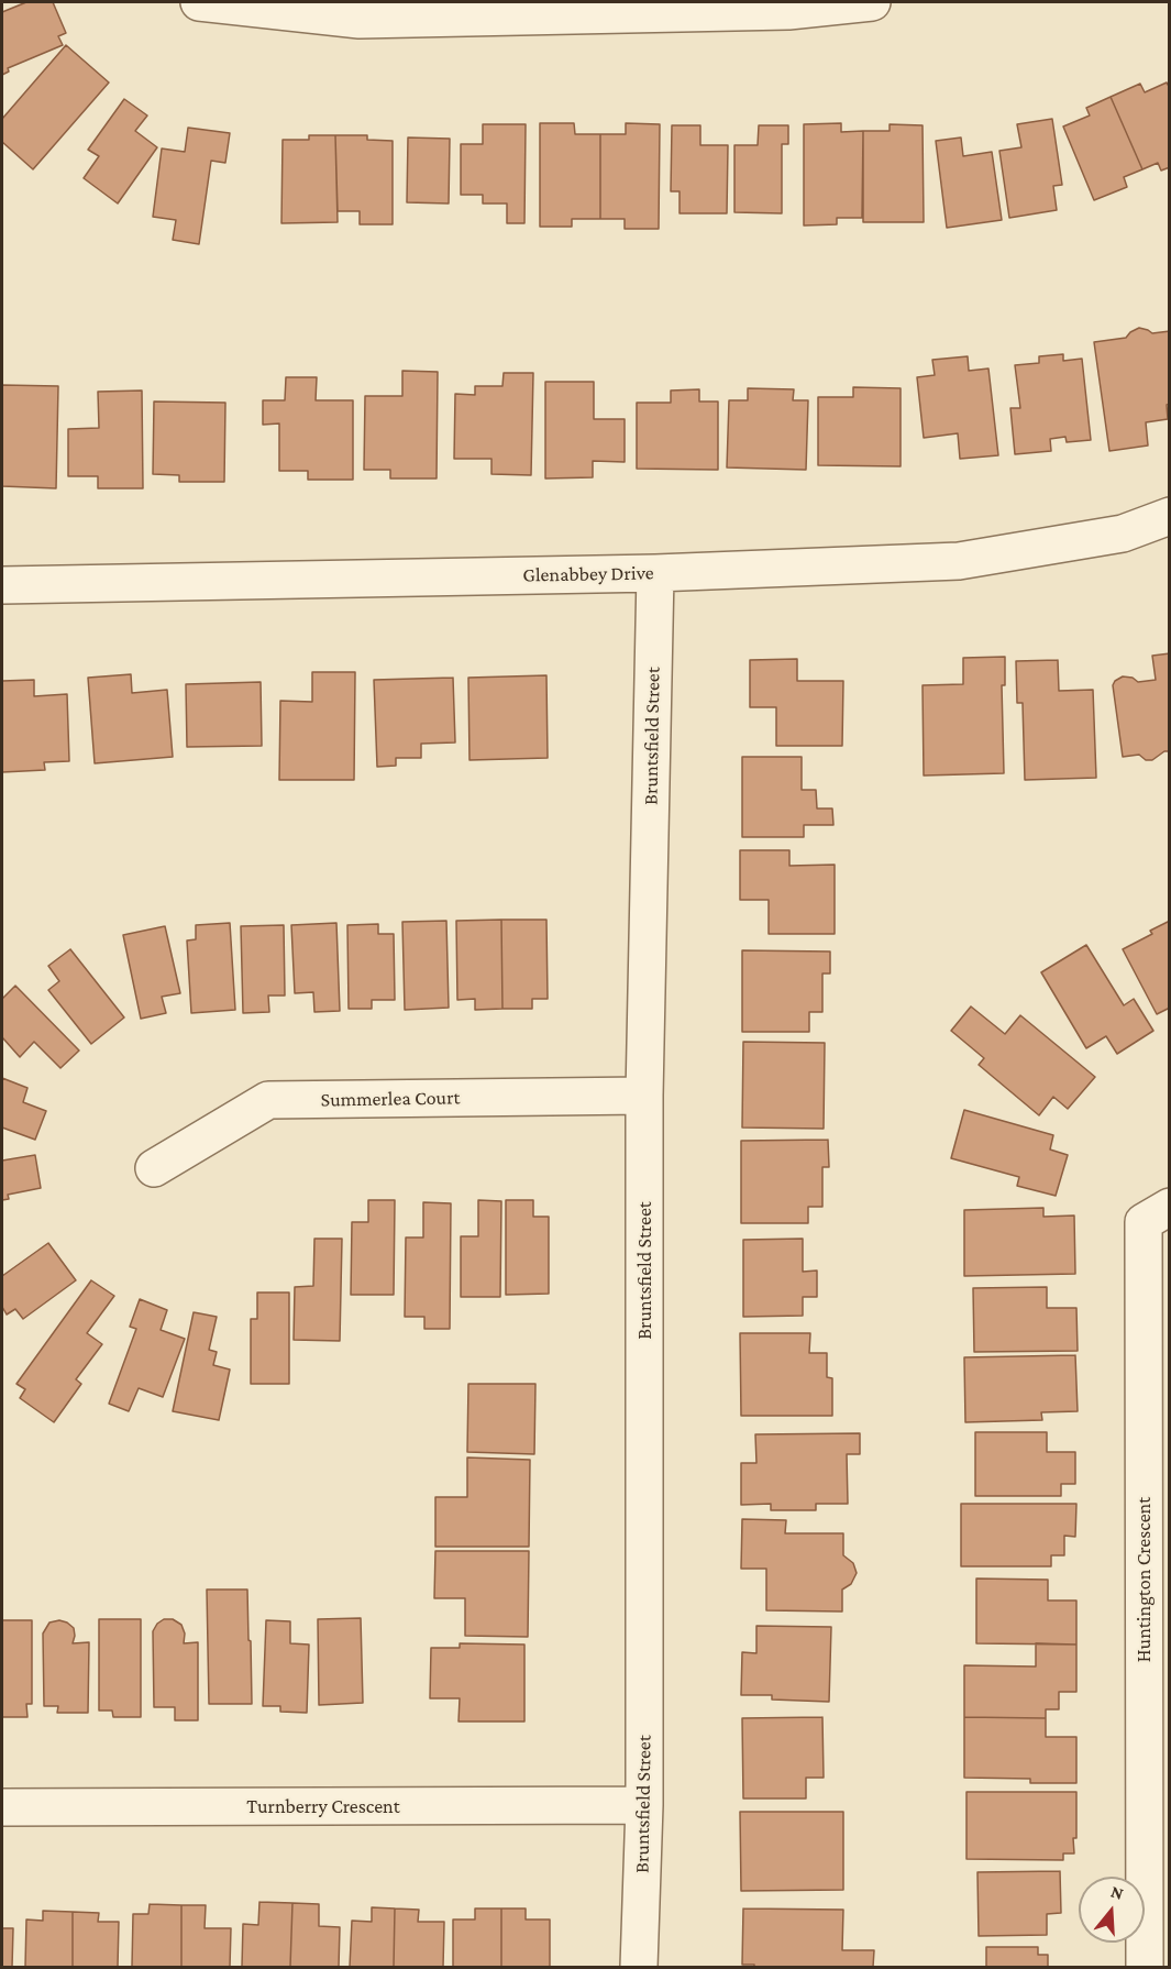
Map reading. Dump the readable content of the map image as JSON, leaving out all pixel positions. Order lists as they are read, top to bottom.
{
  "streets": {
    "street": [
      "Glenabbey Drive",
      "Bruntsfield Street",
      "Summerlea Court",
      "Huntington Crescent",
      "Turnberry Crescent"
    ]
  },
  "crossings": [
    ["Glenabbey Drive", "Bruntsfield Street"],
    ["Bruntsfield Street", "Summerlea Court"],
    ["Bruntsfield Street", "Turnberry Crescent"]
  ],
  "north": "top"
}
